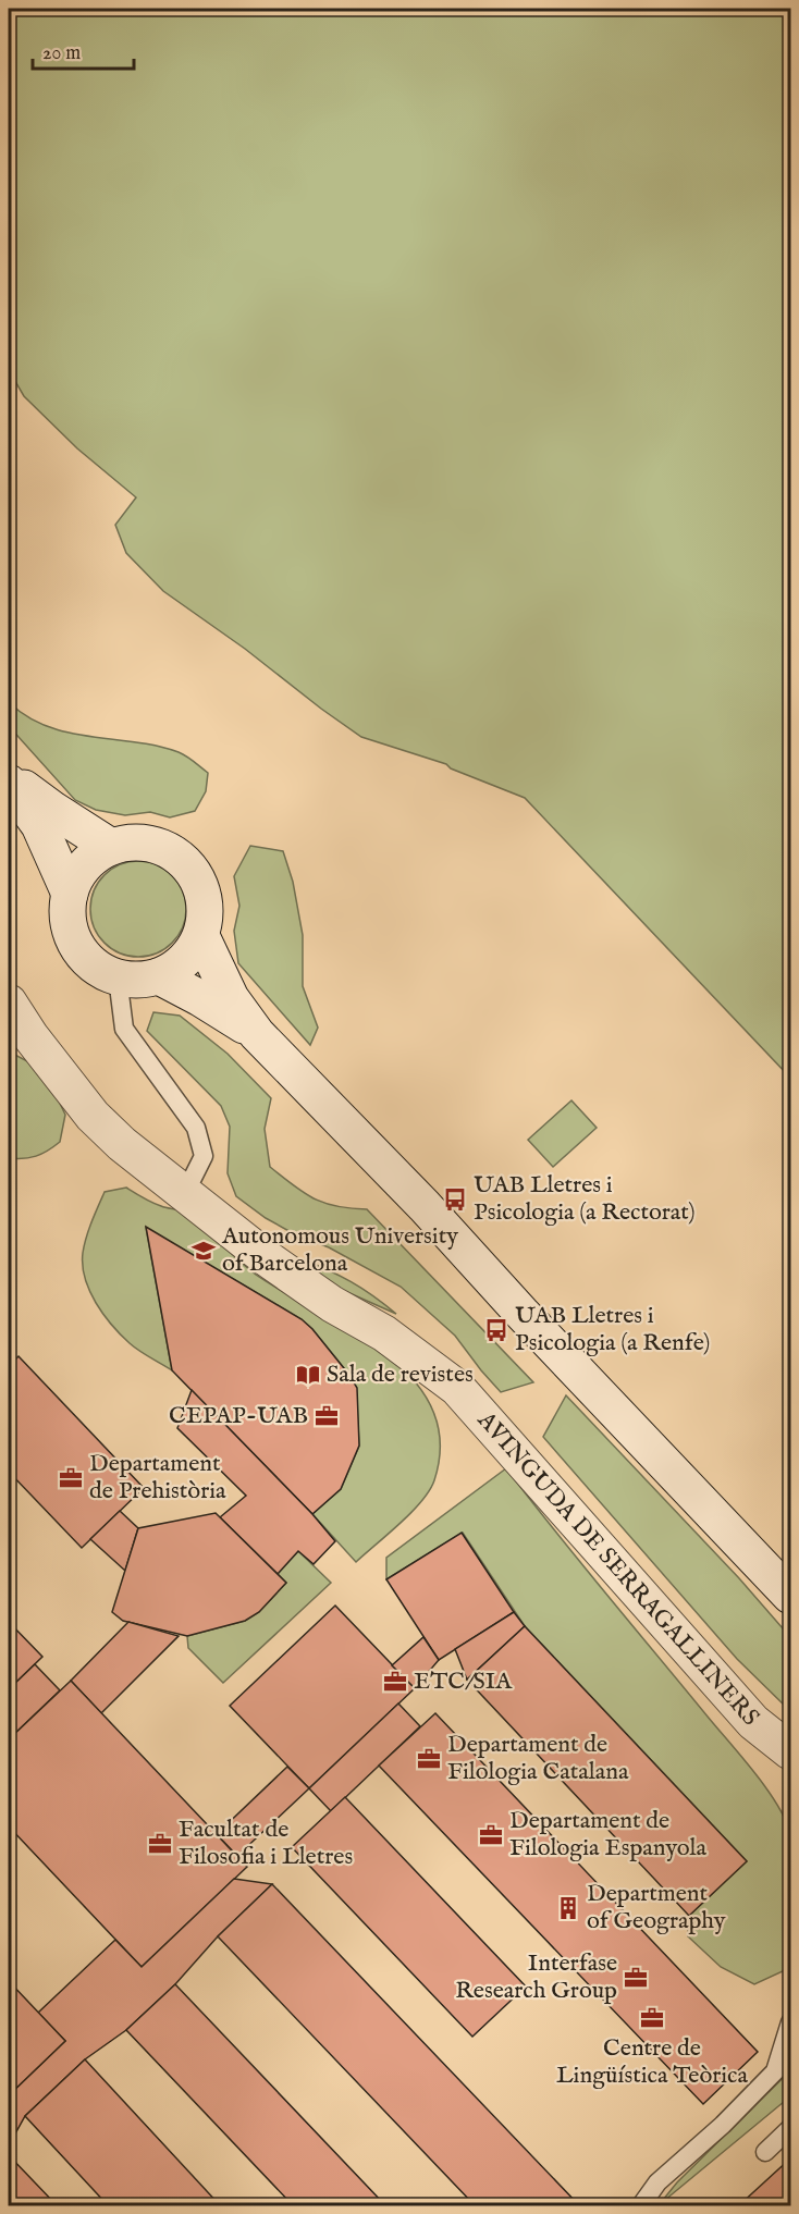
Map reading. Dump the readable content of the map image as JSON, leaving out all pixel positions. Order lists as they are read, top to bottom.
{
  "streets": {
    "street": ["AVINGUDA DE SERRAGALLINERS"]
  },
  "places": {
    "bus stop": ["UAB Lletres i Psicologia (a Rectorat)", "UAB Lletres i Psicologia (a Renfe)"],
    "school or university": ["Autonomous University of Barcelona"],
    "library": ["Sala de revistes"],
    "office": [
      "CEPAP-UAB",
      "Departament de Prehistòria",
      "ETC/SIA",
      "Departament de Filologia Catalana",
      "Departament de Filologia Espanyola",
      "Facultat de Filosofia i Lletres",
      "Interfase Research Group",
      "Centre de Lingüística Teòrica"
    ],
    "building": ["Department of Geography"]
  },
  "scale_bar": "20 m"
}
